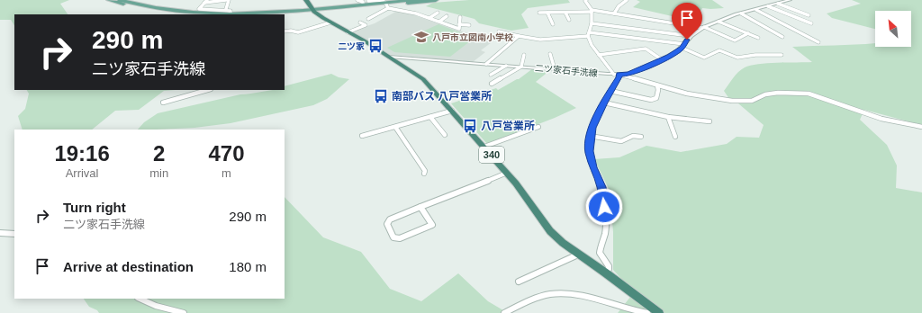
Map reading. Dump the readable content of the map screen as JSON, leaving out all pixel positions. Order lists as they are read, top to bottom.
{
  "streets": {
    "highway": ["340"],
    "street": ["二ツ家石手洗線"]
  },
  "crossings": [
    ["二ツ家石手洗線", "340"]
  ],
  "places": {
    "school or university": ["八戸市立図南小学校"],
    "bus stop": ["二ツ家", "南部バス 八戸営業所", "八戸営業所"]
  },
  "north": "top left",
  "page": {
    "turn": ["290 m", "二ツ家石手洗線"],
    "eta": [
      "19:16",
      "Arrival",
      "2",
      "min",
      "470",
      "m"
    ],
    "list": [
      {
        "name": "Turn right",
        "note": "二ツ家石手洗線",
        "value": "290 m"
      },
      {
        "name": "Arrive at destination",
        "value": "180 m"
      }
    ]
  }
}
